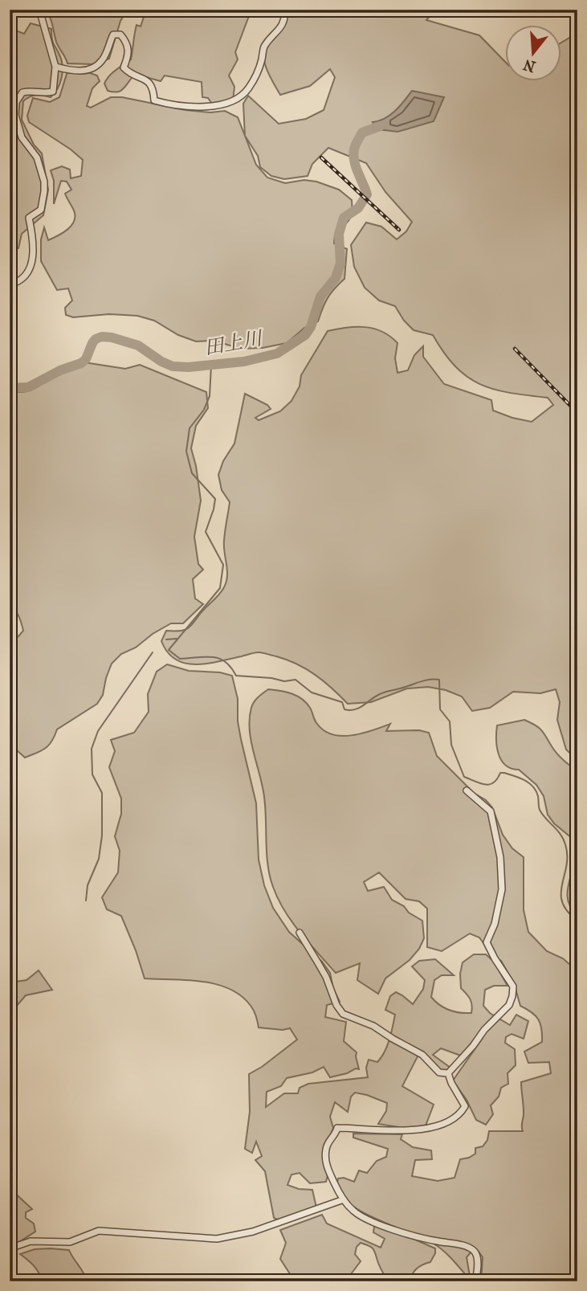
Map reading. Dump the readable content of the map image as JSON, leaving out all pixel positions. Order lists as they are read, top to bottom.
{
  "water": ["田上川"],
  "north": "bottom"
}
